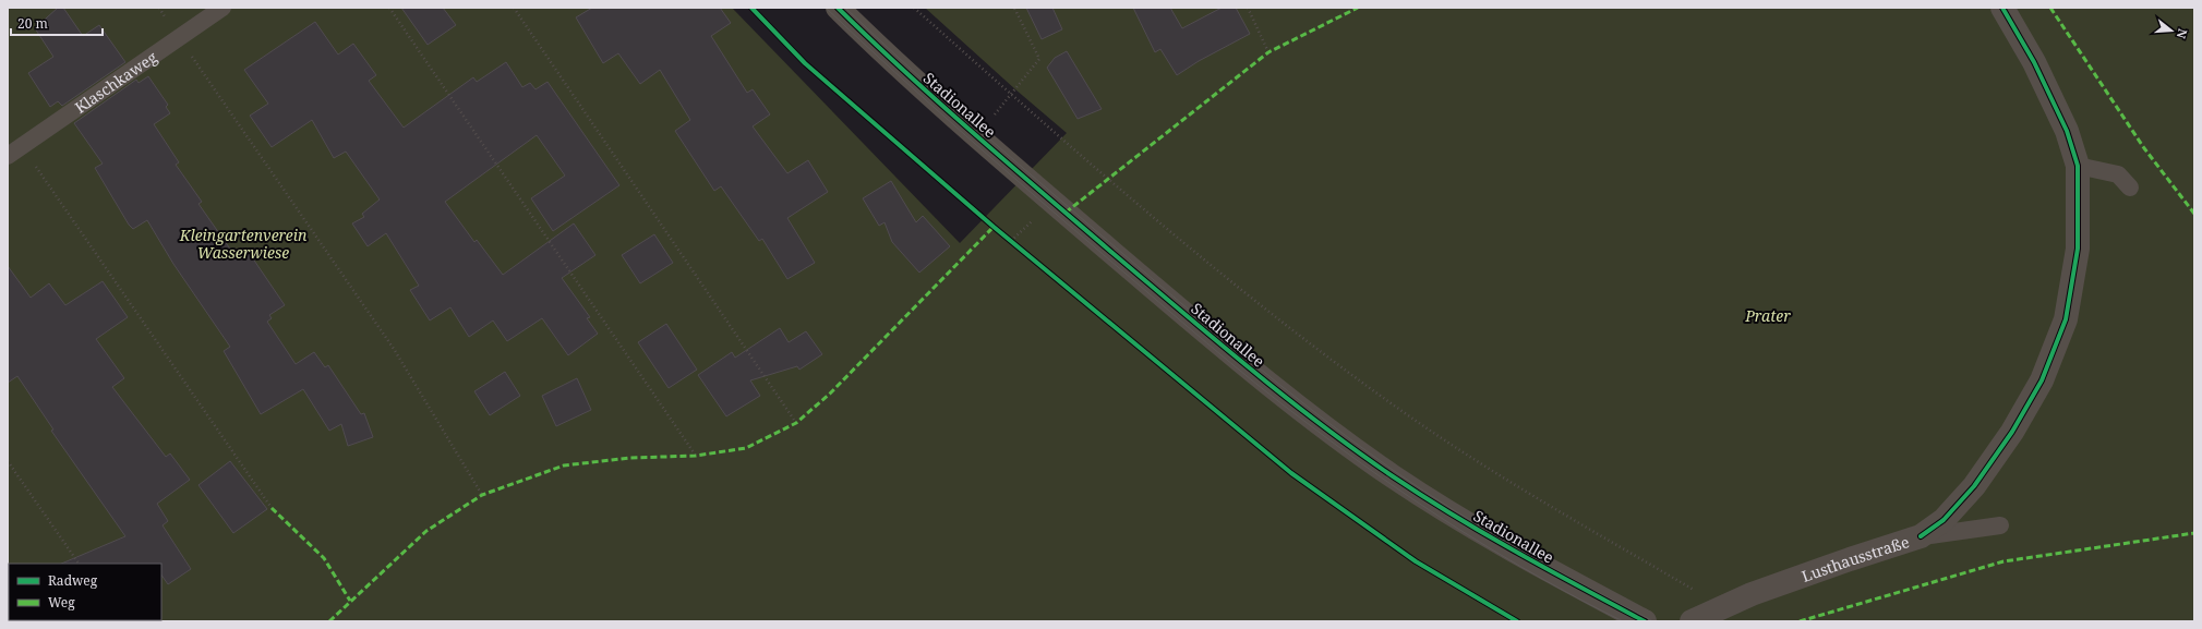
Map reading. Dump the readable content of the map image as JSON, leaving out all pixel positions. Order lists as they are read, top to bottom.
{
  "streets": {
    "street": ["Stadionallee", "Lusthausstraße"],
    "lane": ["Klaschkaweg"]
  },
  "parks": ["Kleingartenverein Wasserwiese", "Prater"],
  "legend": ["Radweg", "Weg"],
  "scale_bar": "20 m",
  "north": "right"
}
